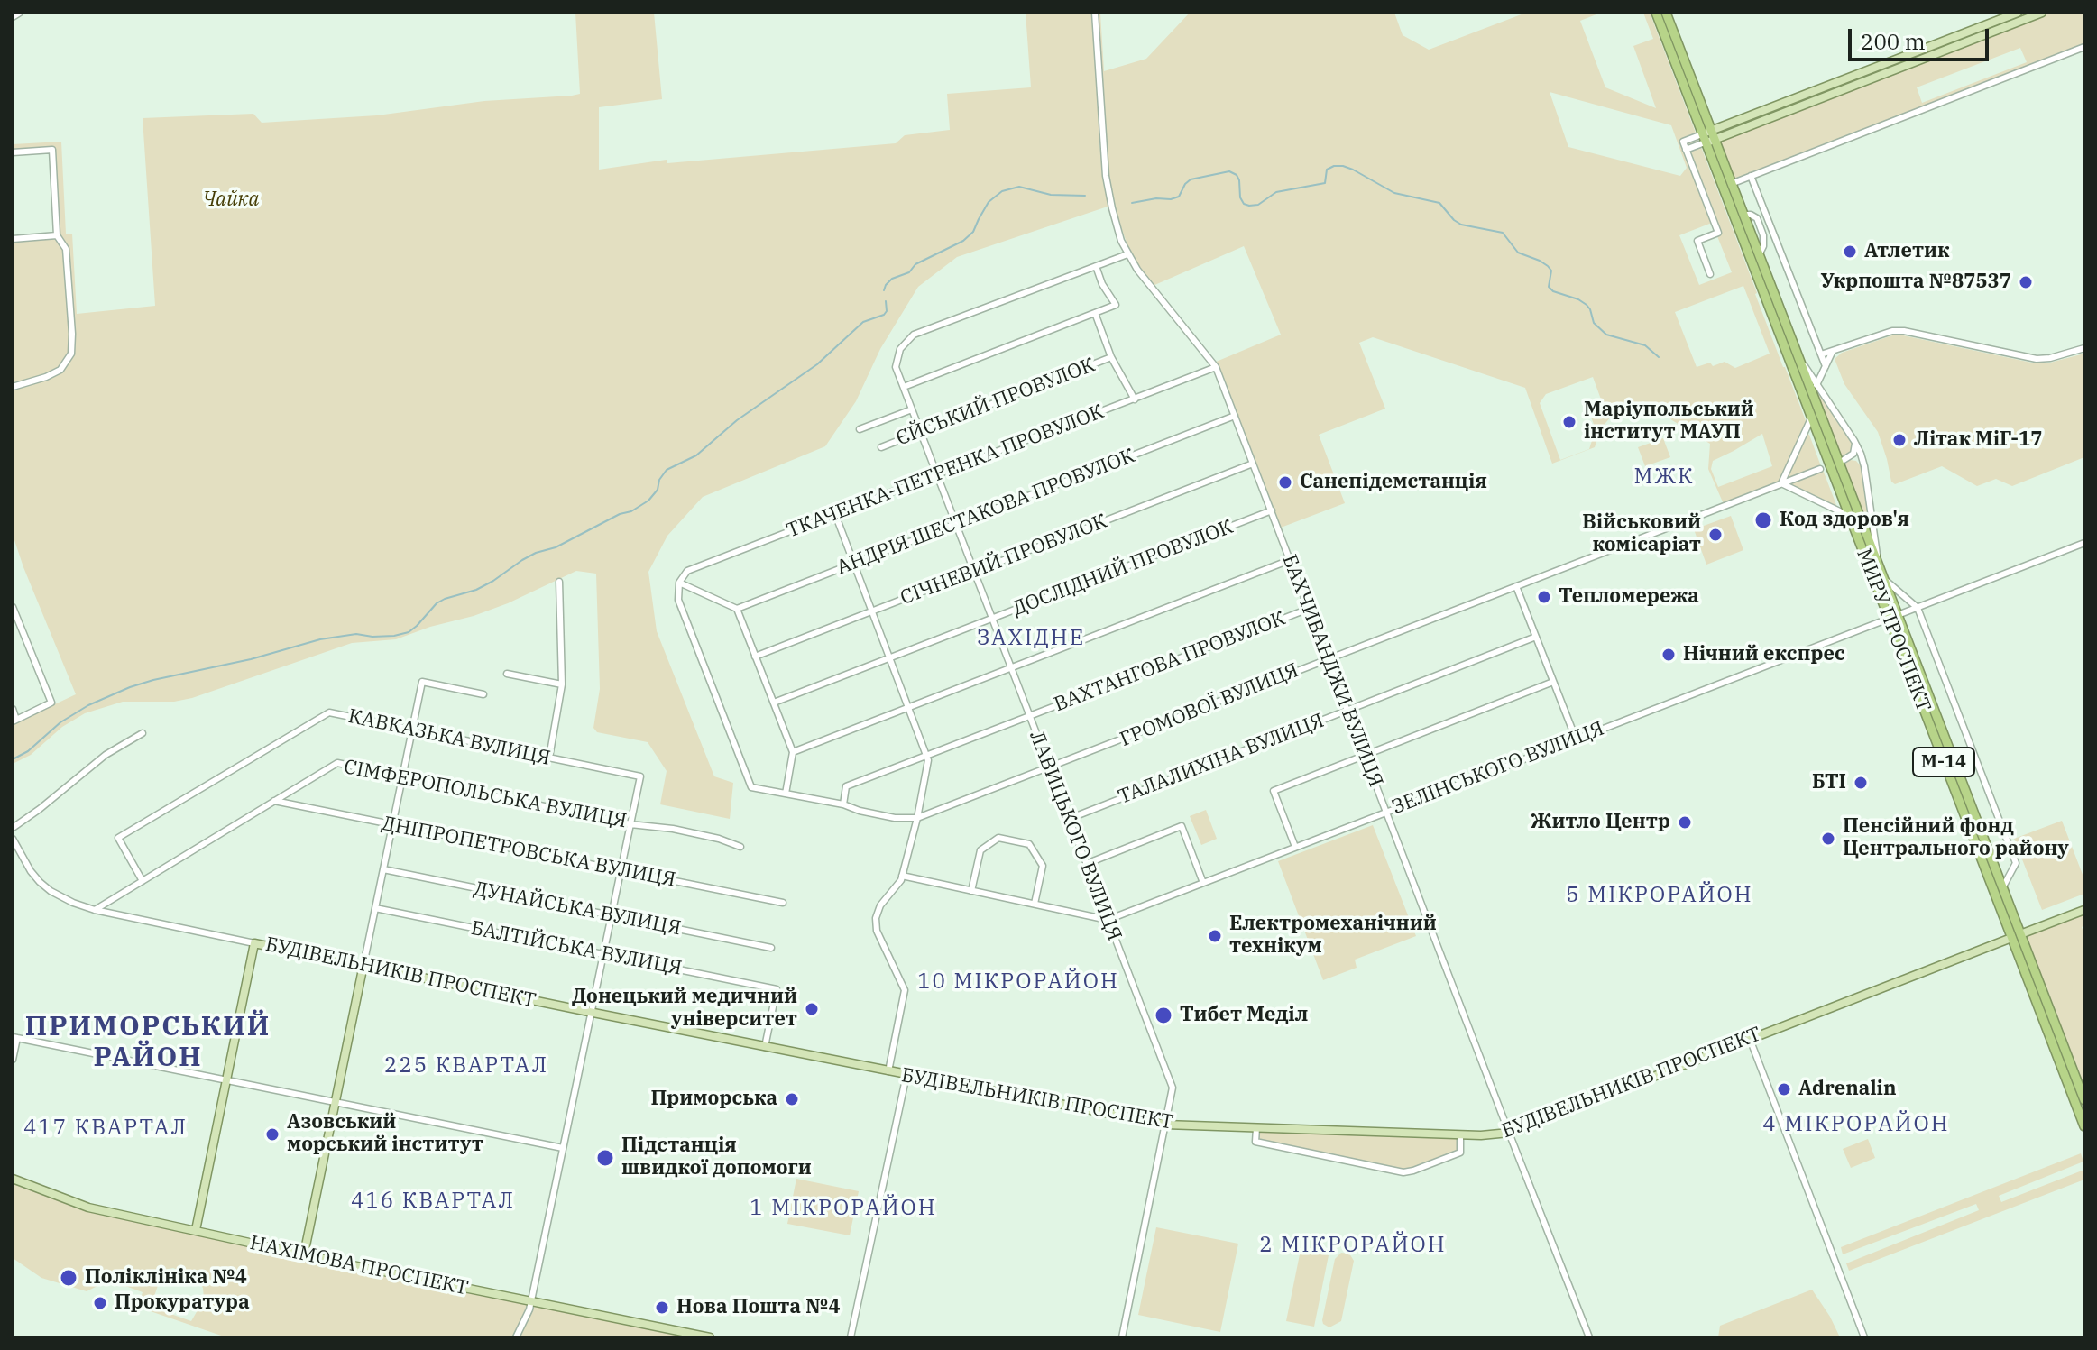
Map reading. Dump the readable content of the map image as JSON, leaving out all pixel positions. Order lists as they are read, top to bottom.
{
  "streets": {
    "highway": ["МИРУ ПРОСПЕКТ", "М-14"],
    "main road": ["БУДІВЕЛЬНИКІВ ПРОСПЕКТ", "НАХІМОВА ПРОСПЕКТ"],
    "street": [
      "ЄЙСЬКИЙ ПРОВУЛОК",
      "ТКАЧЕНКА-ПЕТРЕНКА ПРОВУЛОК",
      "АНДРІЯ ШЕСТАКОВА ПРОВУЛОК",
      "СІЧНЕВИЙ ПРОВУЛОК",
      "ДОСЛІДНИЙ ПРОВУЛОК",
      "ВАХТАНГОВА ПРОВУЛОК",
      "БАХЧИВАНДЖИ ВУЛИЦЯ",
      "ГРОМОВОЇ ВУЛИЦЯ",
      "КАВКАЗЬКА ВУЛИЦЯ",
      "ТАЛАЛИХІНА ВУЛИЦЯ",
      "ЗЕЛІНСЬКОГО ВУЛИЦЯ",
      "СІМФЕРОПОЛЬСЬКА ВУЛИЦЯ",
      "ЛАВИЦЬКОГО ВУЛИЦЯ",
      "ДНІПРОПЕТРОВСЬКА ВУЛИЦЯ",
      "ДУНАЙСЬКА ВУЛИЦЯ",
      "БАЛТІЙСЬКА ВУЛИЦЯ"
    ]
  },
  "crossings": [
    ["ЄЙСЬКИЙ ПРОВУЛОК", "ЛАВИЦЬКОГО ВУЛИЦЯ"],
    ["ТКАЧЕНКА-ПЕТРЕНКА ПРОВУЛОК", "БАХЧИВАНДЖИ ВУЛИЦЯ"],
    ["ТКАЧЕНКА-ПЕТРЕНКА ПРОВУЛОК", "ГРОМОВОЇ ВУЛИЦЯ"],
    ["ТКАЧЕНКА-ПЕТРЕНКА ПРОВУЛОК", "ЛАВИЦЬКОГО ВУЛИЦЯ"],
    ["АНДРІЯ ШЕСТАКОВА ПРОВУЛОК", "БАХЧИВАНДЖИ ВУЛИЦЯ"],
    ["АНДРІЯ ШЕСТАКОВА ПРОВУЛОК", "ЛАВИЦЬКОГО ВУЛИЦЯ"],
    ["СІЧНЕВИЙ ПРОВУЛОК", "БАХЧИВАНДЖИ ВУЛИЦЯ"],
    ["СІЧНЕВИЙ ПРОВУЛОК", "ЛАВИЦЬКОГО ВУЛИЦЯ"],
    ["ДОСЛІДНИЙ ПРОВУЛОК", "БАХЧИВАНДЖИ ВУЛИЦЯ"],
    ["ДОСЛІДНИЙ ПРОВУЛОК", "ЛАВИЦЬКОГО ВУЛИЦЯ"],
    ["МИРУ ПРОСПЕКТ", "ЗЕЛІНСЬКОГО ВУЛИЦЯ"],
    ["МИРУ ПРОСПЕКТ", "БУДІВЕЛЬНИКІВ ПРОСПЕКТ"],
    ["ВАХТАНГОВА ПРОВУЛОК", "БАХЧИВАНДЖИ ВУЛИЦЯ"],
    ["ВАХТАНГОВА ПРОВУЛОК", "ГРОМОВОЇ ВУЛИЦЯ"],
    ["ВАХТАНГОВА ПРОВУЛОК", "ЛАВИЦЬКОГО ВУЛИЦЯ"],
    ["БАХЧИВАНДЖИ ВУЛИЦЯ", "ГРОМОВОЇ ВУЛИЦЯ"],
    ["БАХЧИВАНДЖИ ВУЛИЦЯ", "ТАЛАЛИХІНА ВУЛИЦЯ"],
    ["БАХЧИВАНДЖИ ВУЛИЦЯ", "ЗЕЛІНСЬКОГО ВУЛИЦЯ"],
    ["БАХЧИВАНДЖИ ВУЛИЦЯ", "БУДІВЕЛЬНИКІВ ПРОСПЕКТ"],
    ["ГРОМОВОЇ ВУЛИЦЯ", "ЛАВИЦЬКОГО ВУЛИЦЯ"],
    ["КАВКАЗЬКА ВУЛИЦЯ", "СІМФЕРОПОЛЬСЬКА ВУЛИЦЯ"],
    ["ТАЛАЛИХІНА ВУЛИЦЯ", "ЛАВИЦЬКОГО ВУЛИЦЯ"],
    ["ЗЕЛІНСЬКОГО ВУЛИЦЯ", "ЛАВИЦЬКОГО ВУЛИЦЯ"],
    ["СІМФЕРОПОЛЬСЬКА ВУЛИЦЯ", "ДНІПРОПЕТРОВСЬКА ВУЛИЦЯ"],
    ["СІМФЕРОПОЛЬСЬКА ВУЛИЦЯ", "БУДІВЕЛЬНИКІВ ПРОСПЕКТ"],
    ["ЛАВИЦЬКОГО ВУЛИЦЯ", "БУДІВЕЛЬНИКІВ ПРОСПЕКТ"],
    ["БАЛТІЙСЬКА ВУЛИЦЯ", "БУДІВЕЛЬНИКІВ ПРОСПЕКТ"]
  ],
  "districts": [
    "МЖК",
    "ЗАХІДНЕ",
    "5 МІКРОРАЙОН",
    "10 МІКРОРАЙОН",
    "ПРИМОРСЬКИЙ РАЙОН",
    "225 КВАРТАЛ",
    "4 МІКРОРАЙОН",
    "417 КВАРТАЛ",
    "416 КВАРТАЛ",
    "1 МІКРОРАЙОН",
    "2 МІКРОРАЙОН"
  ],
  "parks": ["Чайка"],
  "places": [
    "Атлетик",
    "Укрпошта №87537",
    "Маріупольський інститут МАУП",
    "Літак МіГ-17",
    "Санепідемстанція",
    "Код здоров'я",
    "Військовий комісаріат",
    "Тепломережа",
    "Нічний експрес",
    "БТІ",
    "Житло Центр",
    "Пенсійний фонд Центрального району",
    "Електромеханічний технікум",
    "Донецький медичний університет",
    "Тибет Меділ",
    "Adrenalin",
    "Приморська",
    "Азовський морський інститут",
    "Підстанція швидкої допомоги",
    "Поліклініка №4",
    "Прокуратура",
    "Нова Пошта №4"
  ],
  "scale_bar": "200 m"
}
